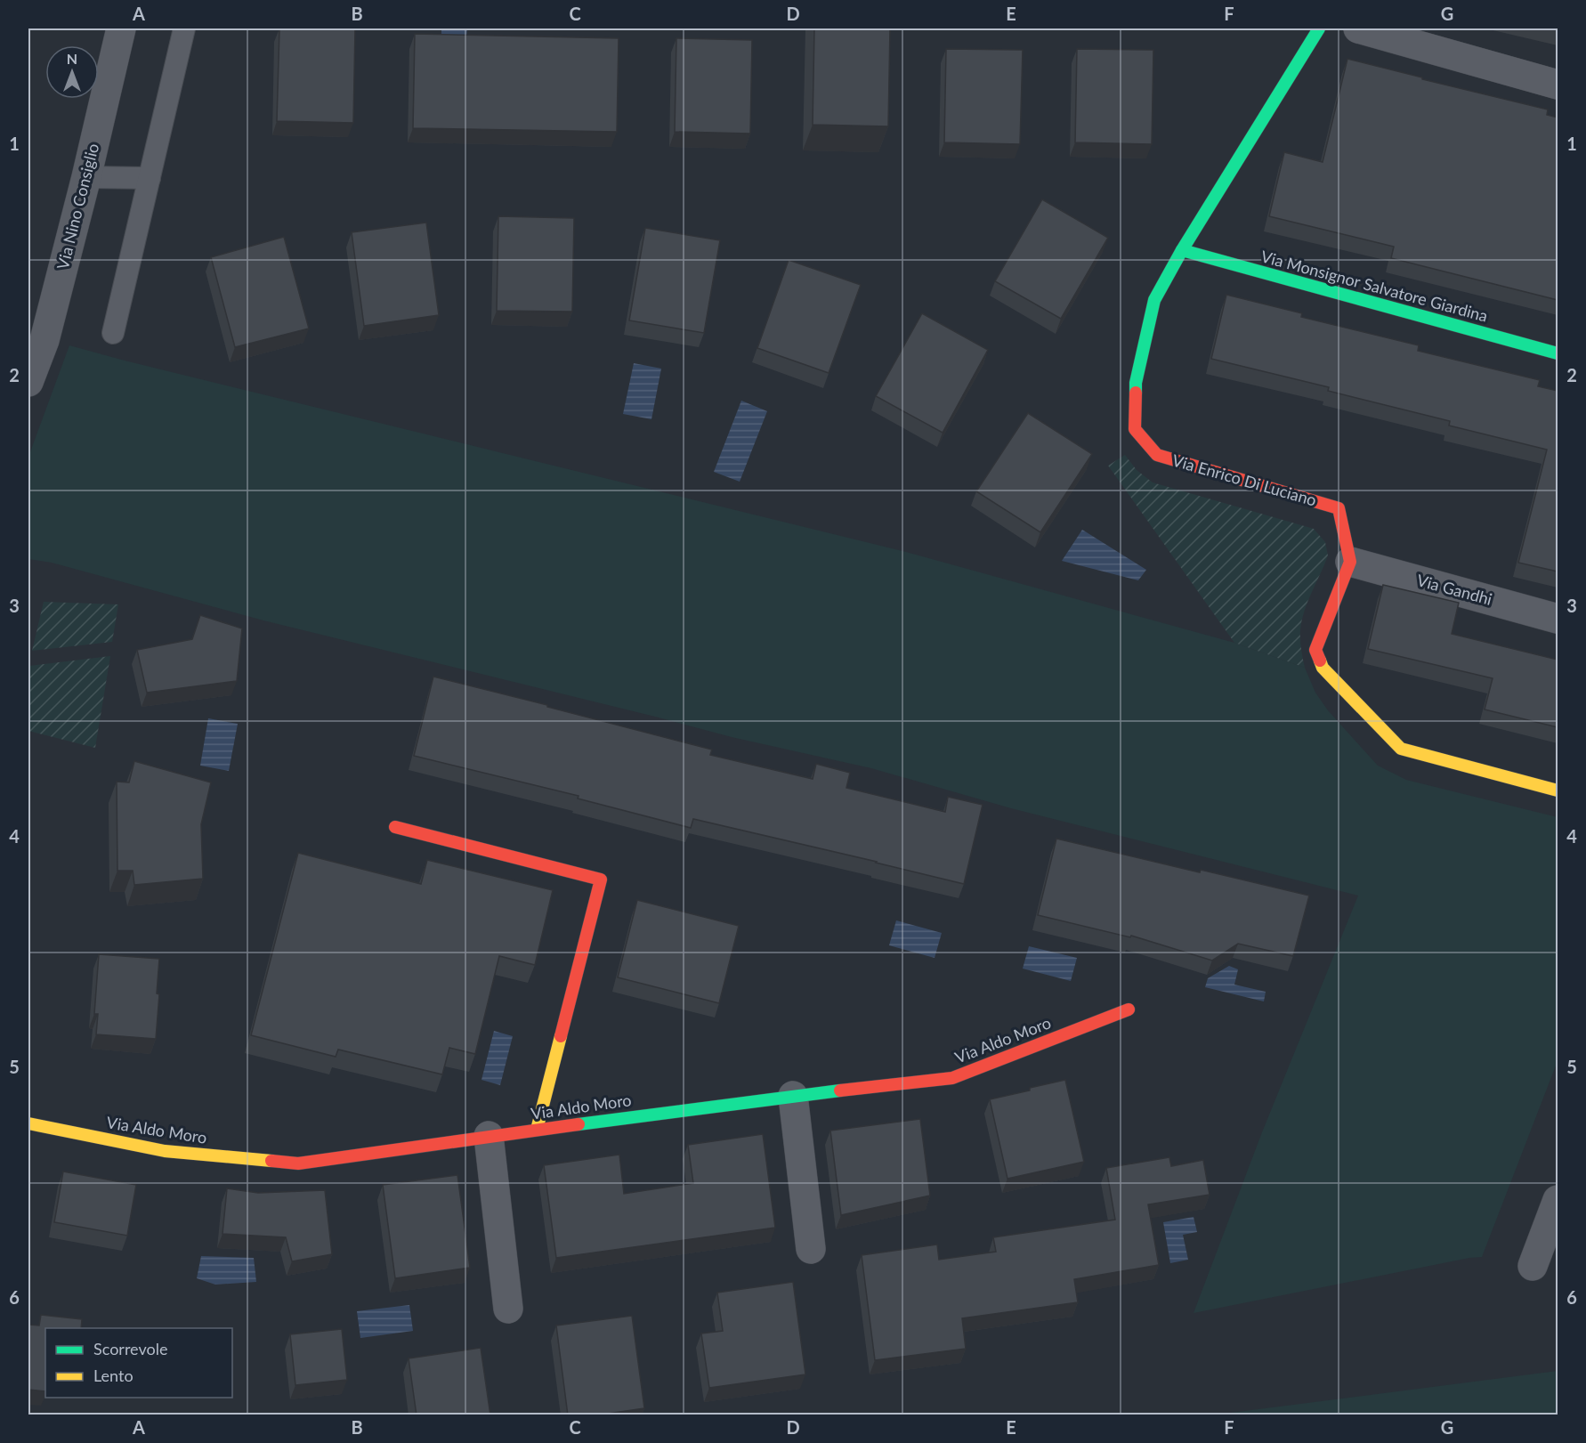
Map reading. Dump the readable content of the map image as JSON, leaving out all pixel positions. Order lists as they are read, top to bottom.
{
  "streets": {
    "street": [
      "Via Nino Consiglio",
      "Via Monsignor Salvatore Giardina",
      "Via Enrico Di Luciano",
      "Via Gandhi",
      "Via Aldo Moro"
    ]
  },
  "crossings": [
    ["Via Monsignor Salvatore Giardina", "Via Enrico Di Luciano"],
    ["Via Enrico Di Luciano", "Via Gandhi"]
  ],
  "legend": ["Scorrevole", "Lento"],
  "north": "top",
  "grid": {
    "columns": [
      "A",
      "B",
      "C",
      "D",
      "E",
      "F",
      "G"
    ],
    "rows": [
      "1",
      "2",
      "3",
      "4",
      "5",
      "6"
    ]
  }
}
